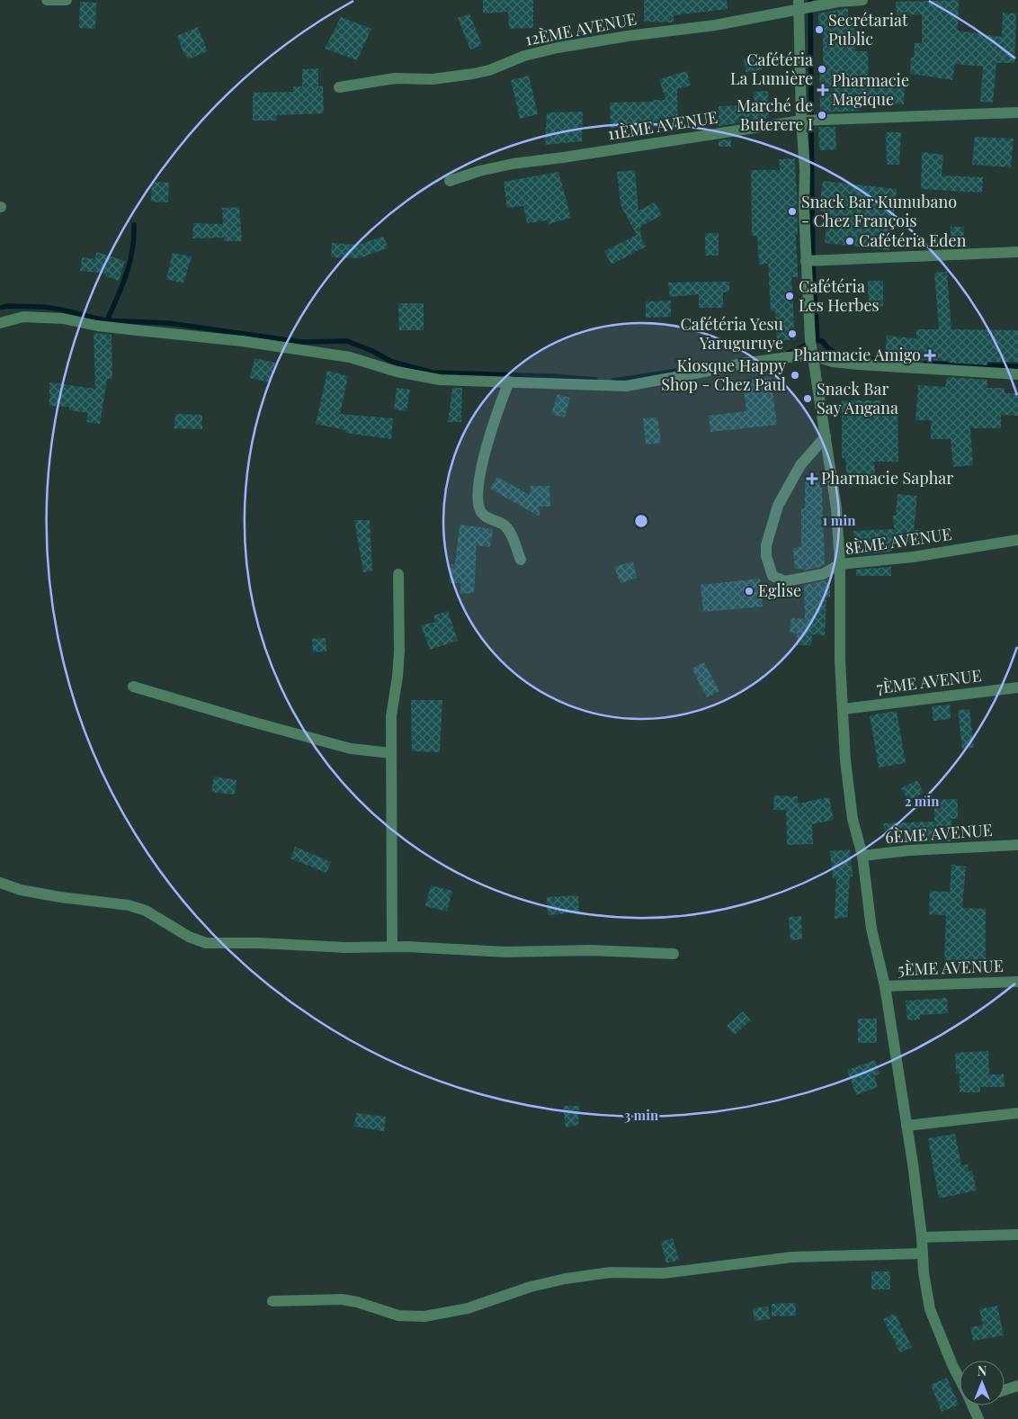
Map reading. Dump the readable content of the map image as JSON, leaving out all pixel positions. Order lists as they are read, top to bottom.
{
  "streets": {
    "street": [
      "12ÈME AVENUE",
      "11ÈME AVENUE",
      "8ÈME AVENUE",
      "7ÈME AVENUE",
      "6ÈME AVENUE",
      "5ÈME AVENUE"
    ]
  },
  "places": {
    "other": [
      "Secrétariat Public",
      "Cafétéria La Lumière",
      "Marché de Buterere I",
      "Snack Bar Kumubano - Chez François",
      "Cafétéria Eden",
      "Cafétéria Les Herbes",
      "Cafétéria Yesu Yaruguruye",
      "Kiosque Happy Shop - Chez Paul",
      "Snack Bar Say Angana",
      "Eglise"
    ],
    "health": ["Pharmacie Magique", "Pharmacie Amigo", "Pharmacie Saphar"]
  },
  "north": "top",
  "rings": ["1 min", "2 min", "3 min"]
}
